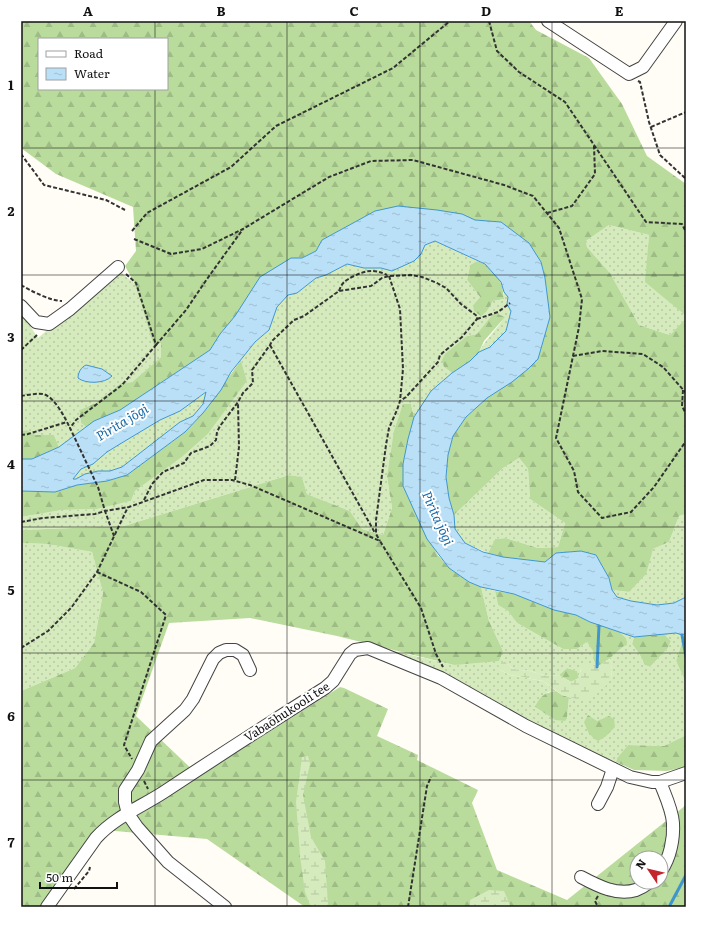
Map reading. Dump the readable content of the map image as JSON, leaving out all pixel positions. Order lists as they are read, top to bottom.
{
  "streets": {
    "street": ["Vabaõhukooli tee"]
  },
  "water": ["Pirita jõgi"],
  "legend": ["Road", "Water"],
  "scale_bar": "50 m",
  "north": "top left",
  "grid": {
    "columns": [
      "A",
      "B",
      "C",
      "D",
      "E"
    ],
    "rows": [
      "1",
      "2",
      "3",
      "4",
      "5",
      "6",
      "7"
    ]
  }
}
